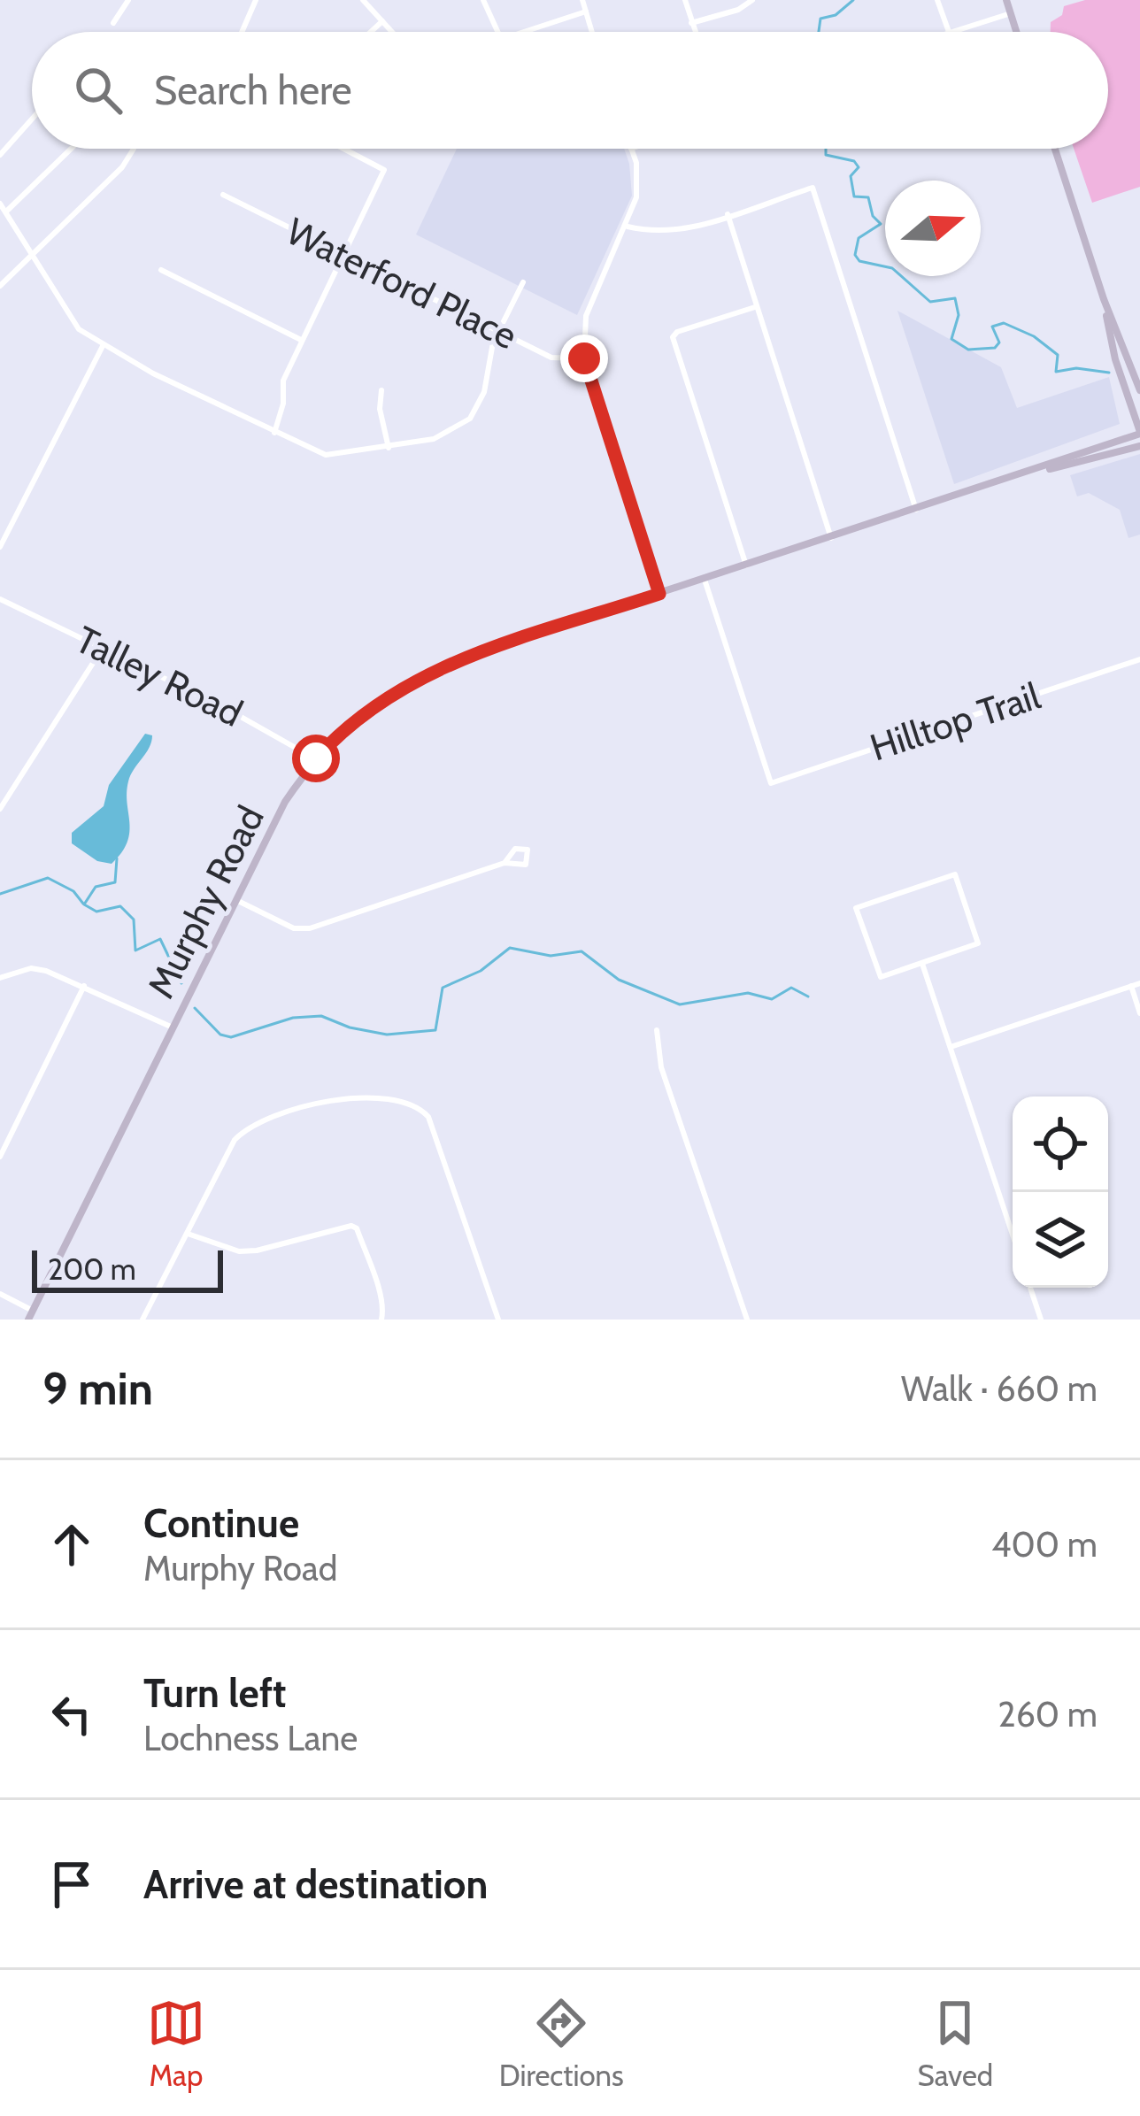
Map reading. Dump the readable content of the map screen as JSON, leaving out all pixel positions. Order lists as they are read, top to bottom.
{
  "streets": {
    "main road": ["Murphy Road"],
    "street": ["Waterford Place", "Talley Road", "Hilltop Trail"]
  },
  "crossings": [
    ["Talley Road", "Murphy Road"],
    ["Hilltop Trail", "Murphy Road"]
  ],
  "scale_bar": "200 m",
  "north": "right",
  "page": {
    "search": "Search here",
    "scale": "200 m",
    "heading": ["9 min", "Walk · 660 m"],
    "list": [
      ["Continue", "Murphy Road", "400 m"],
      ["Turn left", "Lochness Lane", "260 m"],
      "Arrive at destination"
    ],
    "nav": ["Map", "Directions", "Saved"]
  }
}
